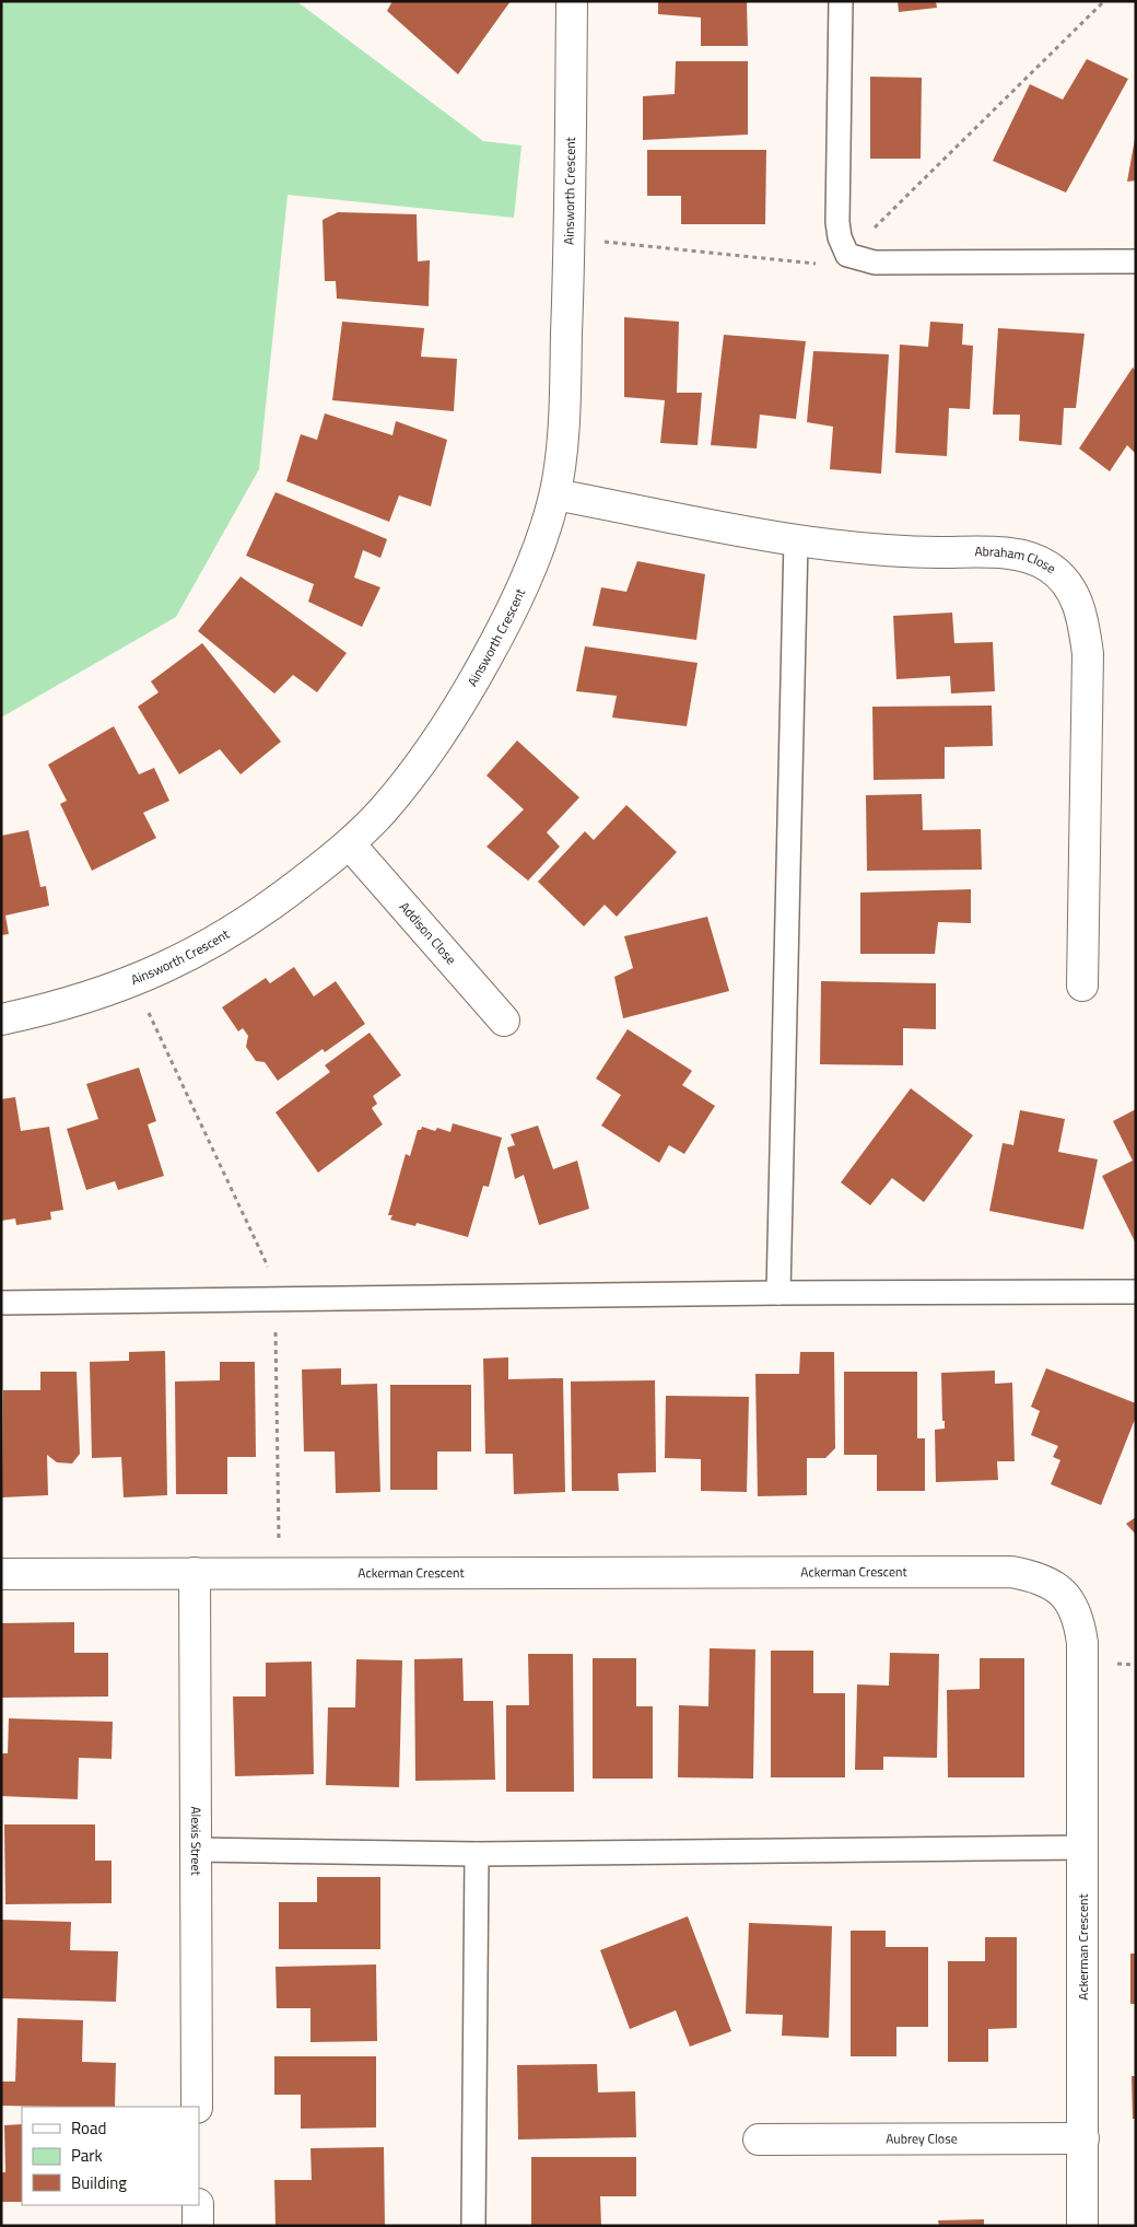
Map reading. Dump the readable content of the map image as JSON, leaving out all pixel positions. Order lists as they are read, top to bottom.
{
  "streets": {
    "street": [
      "Ainsworth Crescent",
      "Abraham Close",
      "Addison Close",
      "Ackerman Crescent",
      "Alexis Street",
      "Aubrey Close"
    ]
  },
  "crossings": [
    ["Ainsworth Crescent", "Abraham Close"],
    ["Ainsworth Crescent", "Addison Close"],
    ["Ackerman Crescent", "Alexis Street"],
    ["Ackerman Crescent", "Aubrey Close"]
  ],
  "legend": ["Road", "Park", "Building"]
}
